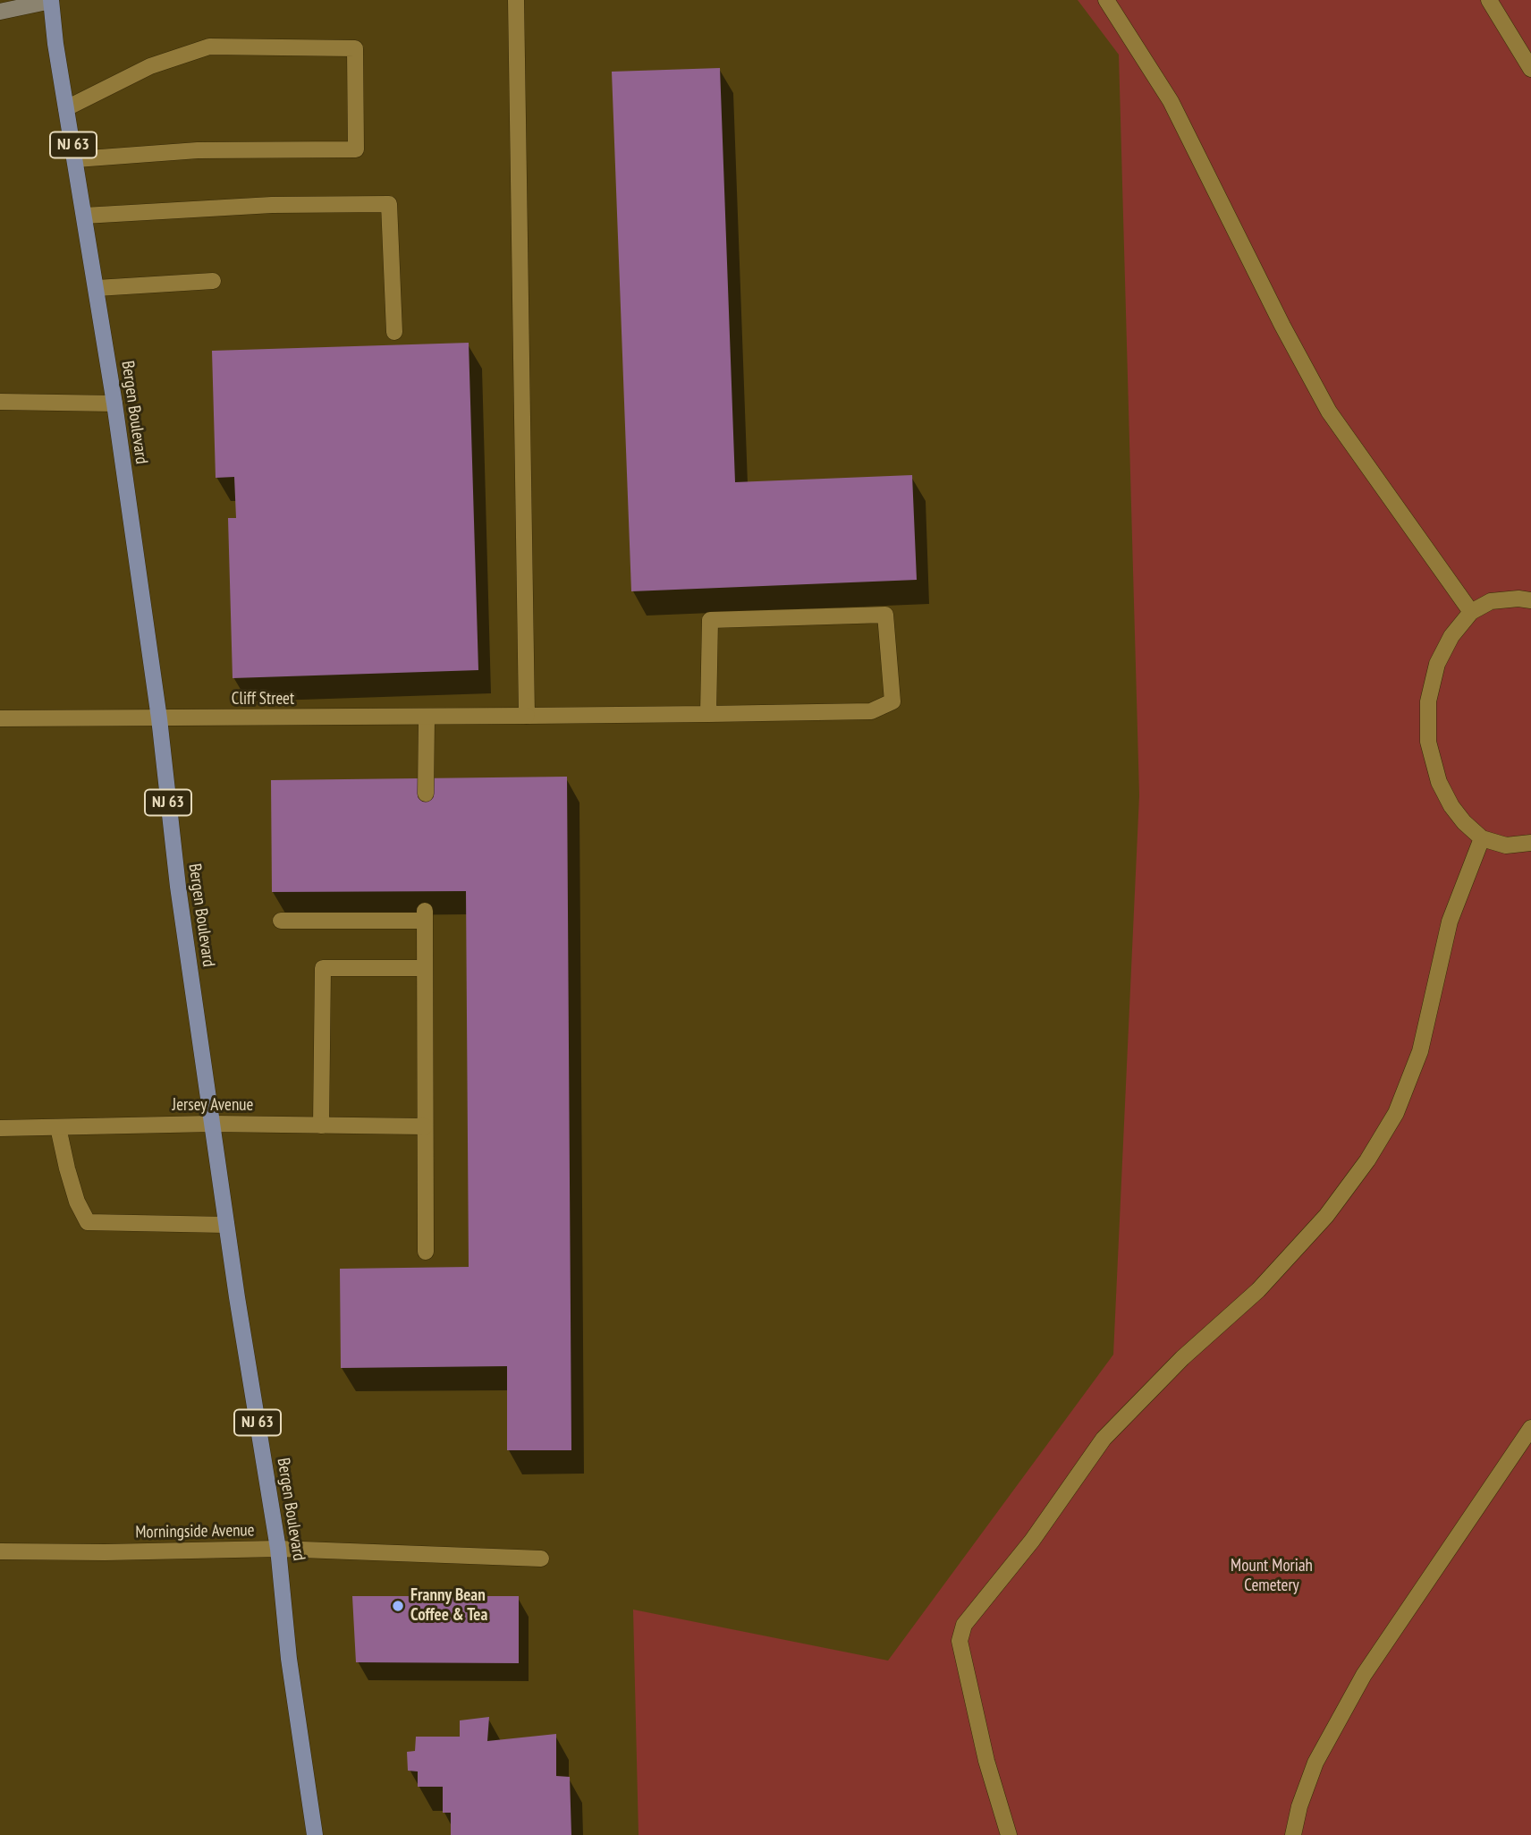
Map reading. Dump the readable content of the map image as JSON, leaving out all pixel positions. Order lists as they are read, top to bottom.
{
  "streets": {
    "main road": ["NJ 63", "Bergen Boulevard"],
    "street": ["Cliff Street", "Jersey Avenue", "Morningside Avenue"]
  },
  "crossings": [
    ["Bergen Boulevard", "Cliff Street"],
    ["Bergen Boulevard", "Jersey Avenue"],
    ["Bergen Boulevard", "Morningside Avenue"]
  ],
  "parks": ["Mount Moriah Cemetery"],
  "places": ["Franny Bean Coffee & Tea"]
}
